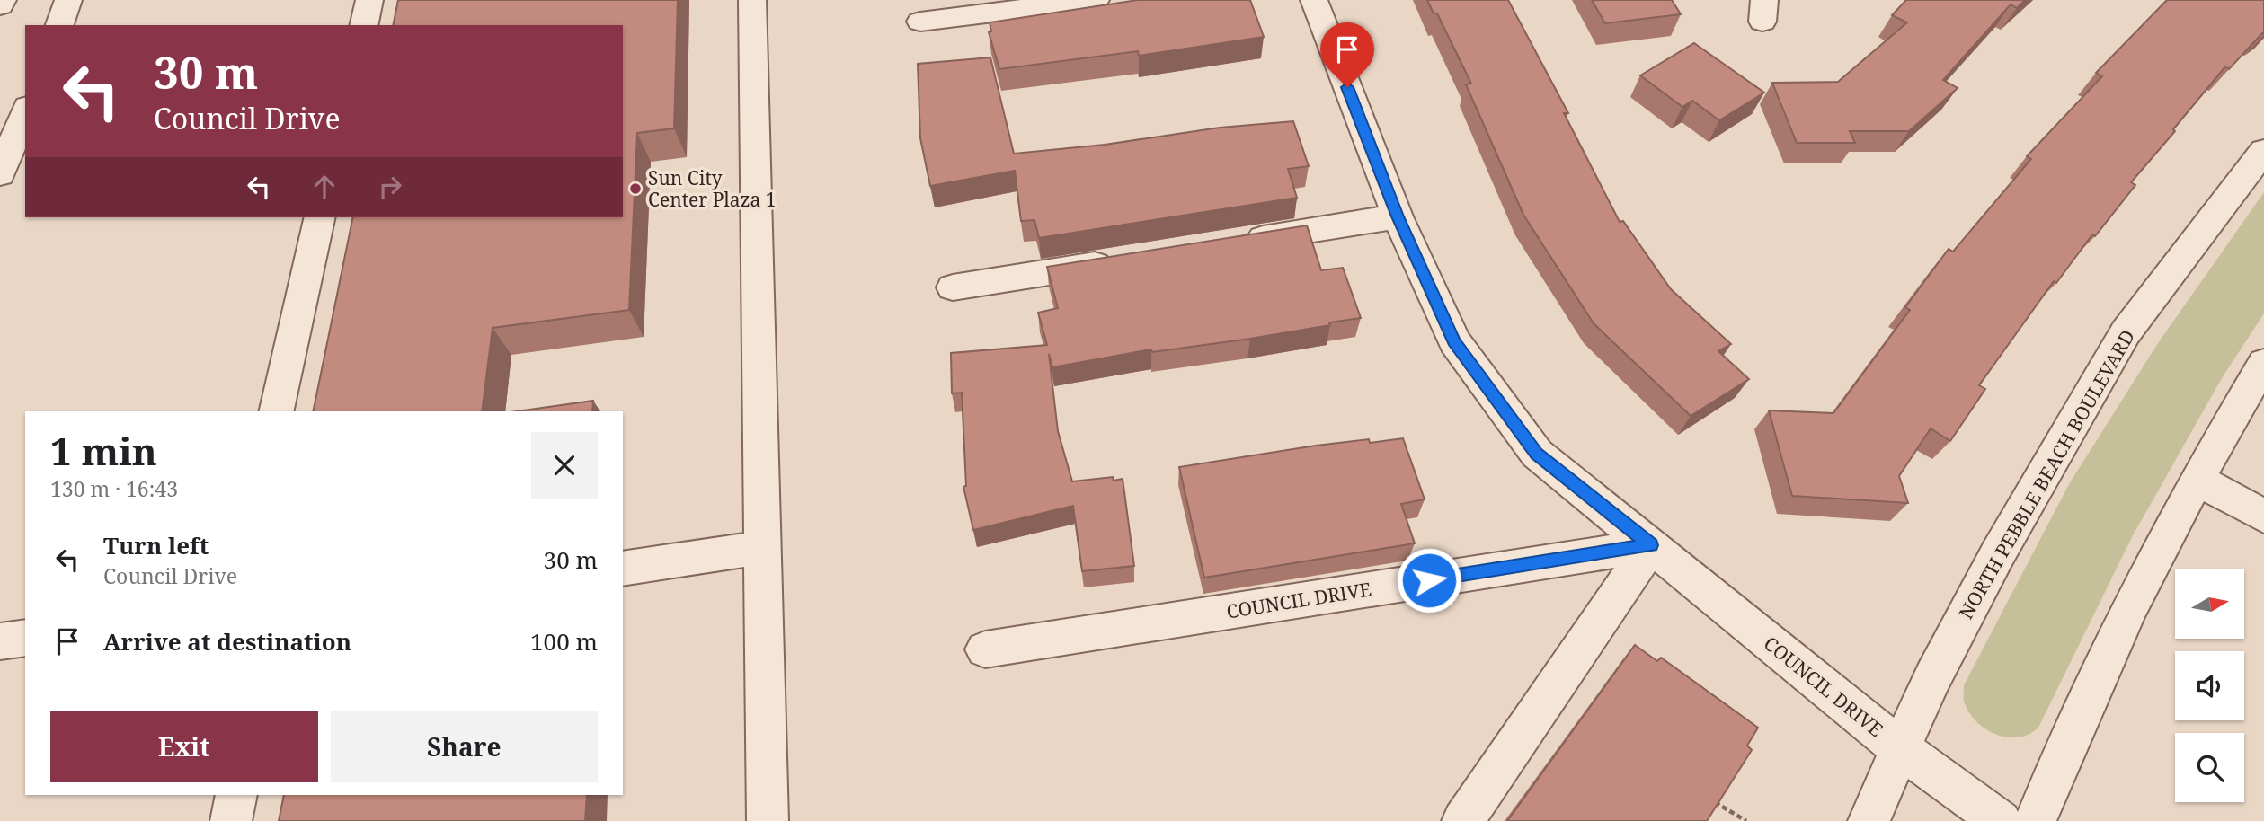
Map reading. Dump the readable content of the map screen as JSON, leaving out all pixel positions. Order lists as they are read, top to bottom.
{
  "streets": {
    "street": ["NORTH PEBBLE BEACH BOULEVARD", "COUNCIL DRIVE"]
  },
  "crossings": [
    ["NORTH PEBBLE BEACH BOULEVARD", "COUNCIL DRIVE"]
  ],
  "places": ["Sun City Center Plaza 1"],
  "north": "right",
  "page": {
    "turn": ["30 m", "Council Drive"],
    "heading": ["1 min", "130 m · 16:43"],
    "list": [
      {
        "name": "Turn left",
        "note": "Council Drive",
        "value": "30 m"
      },
      {
        "name": "Arrive at destination",
        "value": "100 m"
      }
    ],
    "buttons": ["Exit", "Share"]
  }
}
